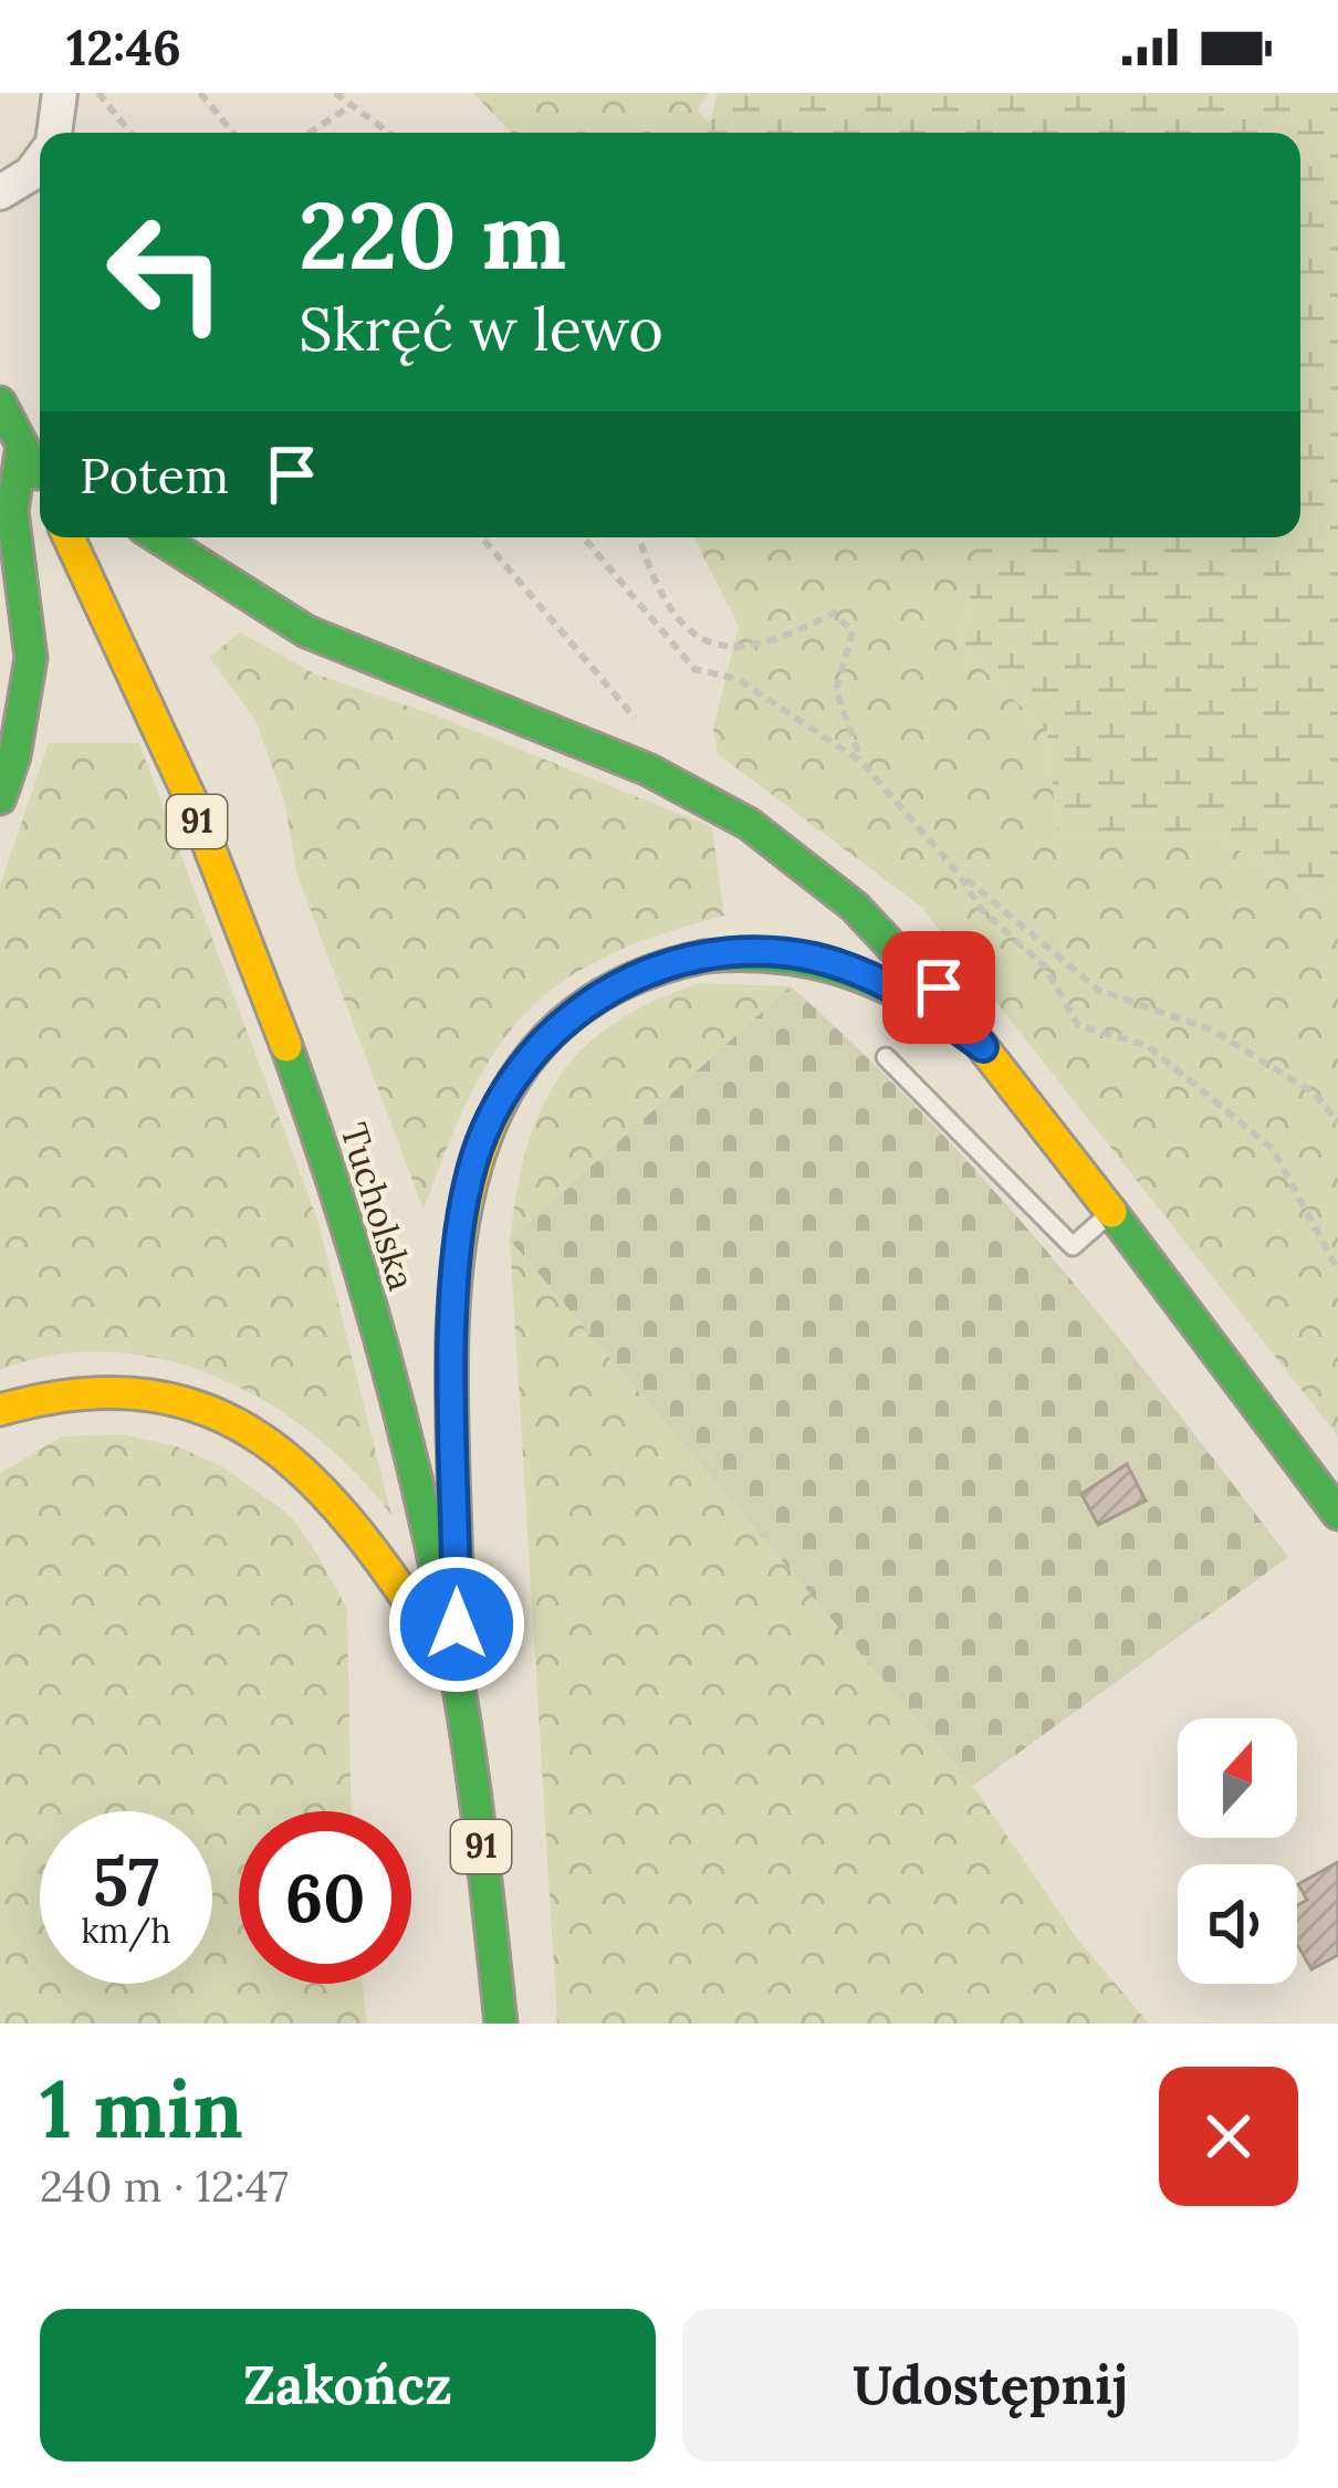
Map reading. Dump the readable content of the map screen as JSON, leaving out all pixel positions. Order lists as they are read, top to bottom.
{
  "streets": {
    "main road": ["91", "Tucholska"]
  },
  "north": "top",
  "page": {
    "status": "12:46",
    "turn": ["220 m", "Skręć w lewo"],
    "then": "Potem",
    "speed": "57 km/h",
    "limit": "60",
    "heading": ["1 min", "240 m · 12:47"],
    "buttons": ["Zakończ", "Udostępnij"]
  }
}
